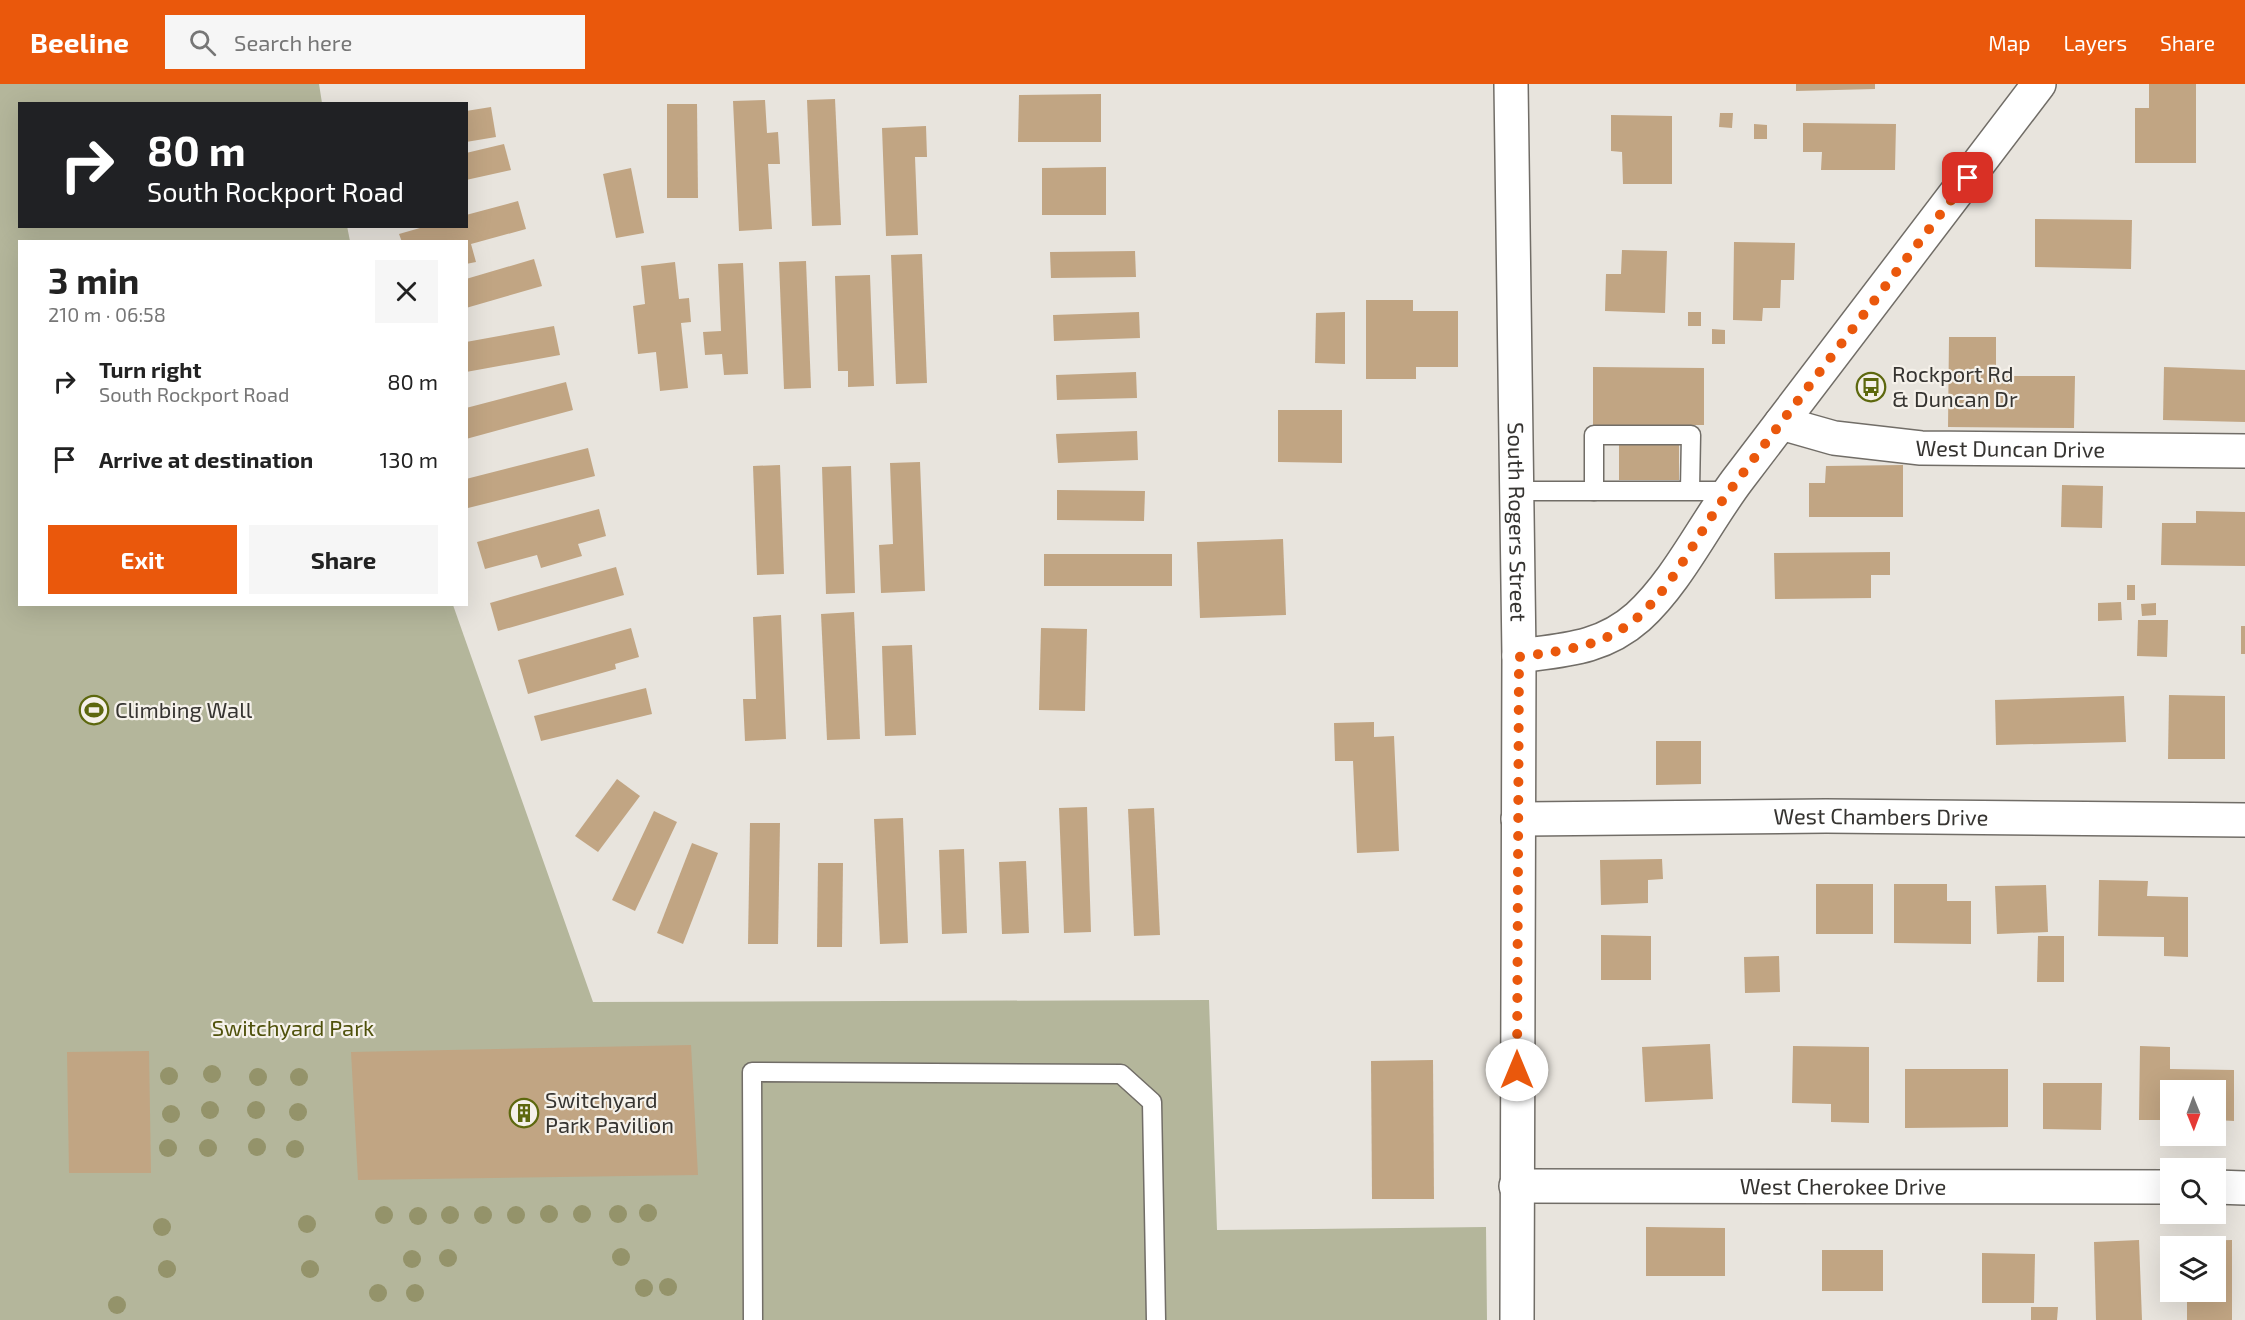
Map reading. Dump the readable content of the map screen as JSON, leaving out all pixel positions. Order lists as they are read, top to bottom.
{
  "streets": {
    "street": [
      "West Duncan Drive",
      "South Rogers Street",
      "West Chambers Drive",
      "West Cherokee Drive"
    ]
  },
  "crossings": [
    ["South Rogers Street", "West Chambers Drive"],
    ["South Rogers Street", "West Cherokee Drive"]
  ],
  "parks": ["Switchyard Park"],
  "places": {
    "bus stop": ["Rockport Rd & Duncan Dr"],
    "sports": ["Climbing Wall"],
    "building": ["Switchyard Park Pavilion"]
  },
  "north": "bottom",
  "page": {
    "header": "Beeline",
    "search": "Search here",
    "nav": ["Map", "Layers", "Share"],
    "turn": ["80 m", "South Rockport Road"],
    "heading": ["3 min", "210 m · 06:58"],
    "list": [
      {
        "name": "Turn right",
        "note": "South Rockport Road",
        "value": "80 m"
      },
      {
        "name": "Arrive at destination",
        "value": "130 m"
      }
    ],
    "buttons": ["Exit", "Share"]
  }
}
